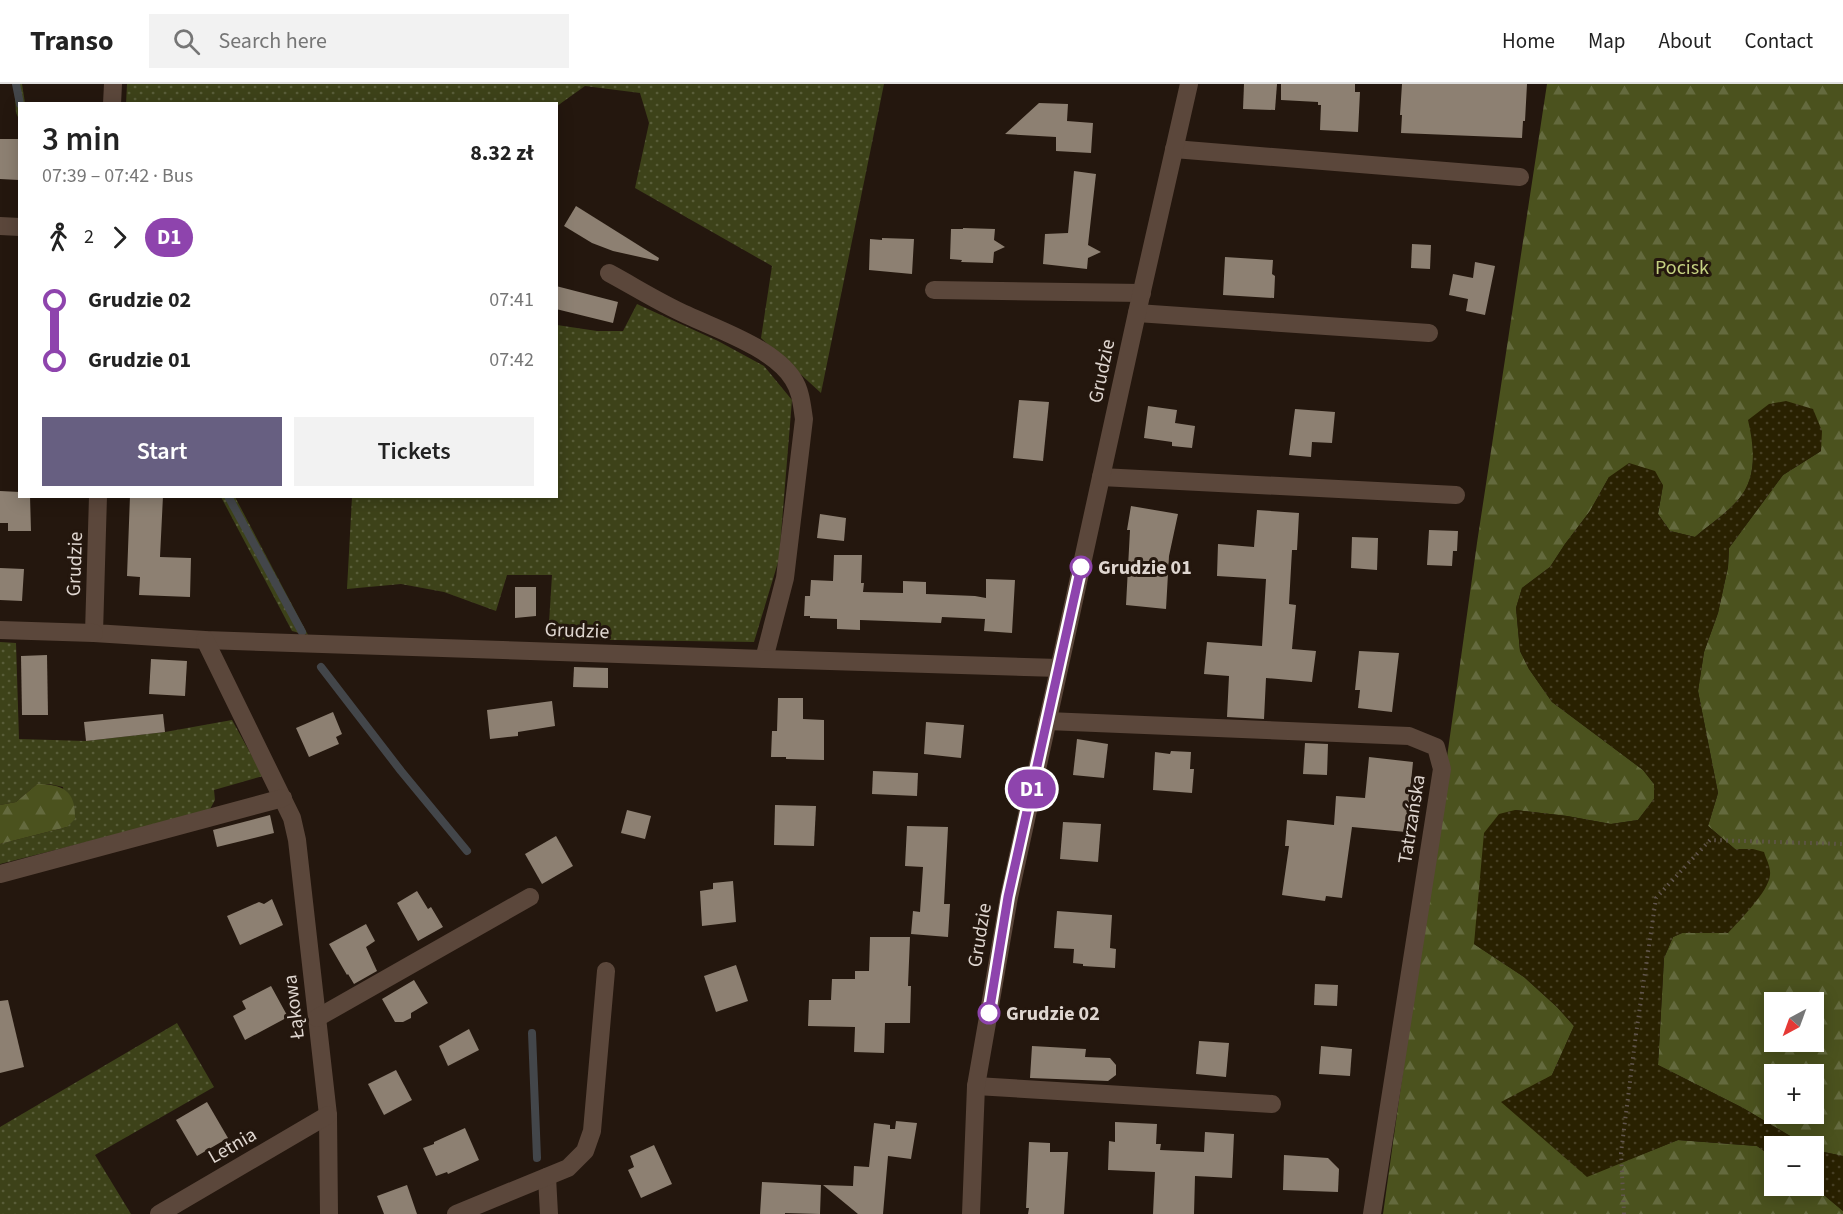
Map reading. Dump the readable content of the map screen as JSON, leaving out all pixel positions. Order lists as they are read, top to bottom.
{
  "streets": {
    "street": [
      "Grudzie",
      "Tatrzańska",
      "Łąkowa",
      "Letnia"
    ]
  },
  "crossings": [
    ["Grudzie", "Tatrzańska"],
    ["Grudzie", "Łąkowa"],
    ["Łąkowa", "Letnia"]
  ],
  "parks": ["Pocisk"],
  "places": ["Grudzie 01", "Grudzie 02"],
  "lines": ["bus line D1"],
  "north": "bottom left",
  "page": {
    "header": "Transo",
    "search": "Search here",
    "nav": [
      "Home",
      "Map",
      "About",
      "Contact"
    ],
    "on_map": "D1",
    "heading": ["3 min", "07:39 – 07:42 · Bus", "8.32 zł"],
    "legs": ["2", "D1"],
    "list": [
      {
        "name": "Grudzie 02",
        "value": "07:41"
      },
      {
        "name": "Grudzie 01",
        "value": "07:42"
      }
    ],
    "buttons": ["Start", "Tickets"],
    "map_buttons": ["+", "−"]
  }
}
